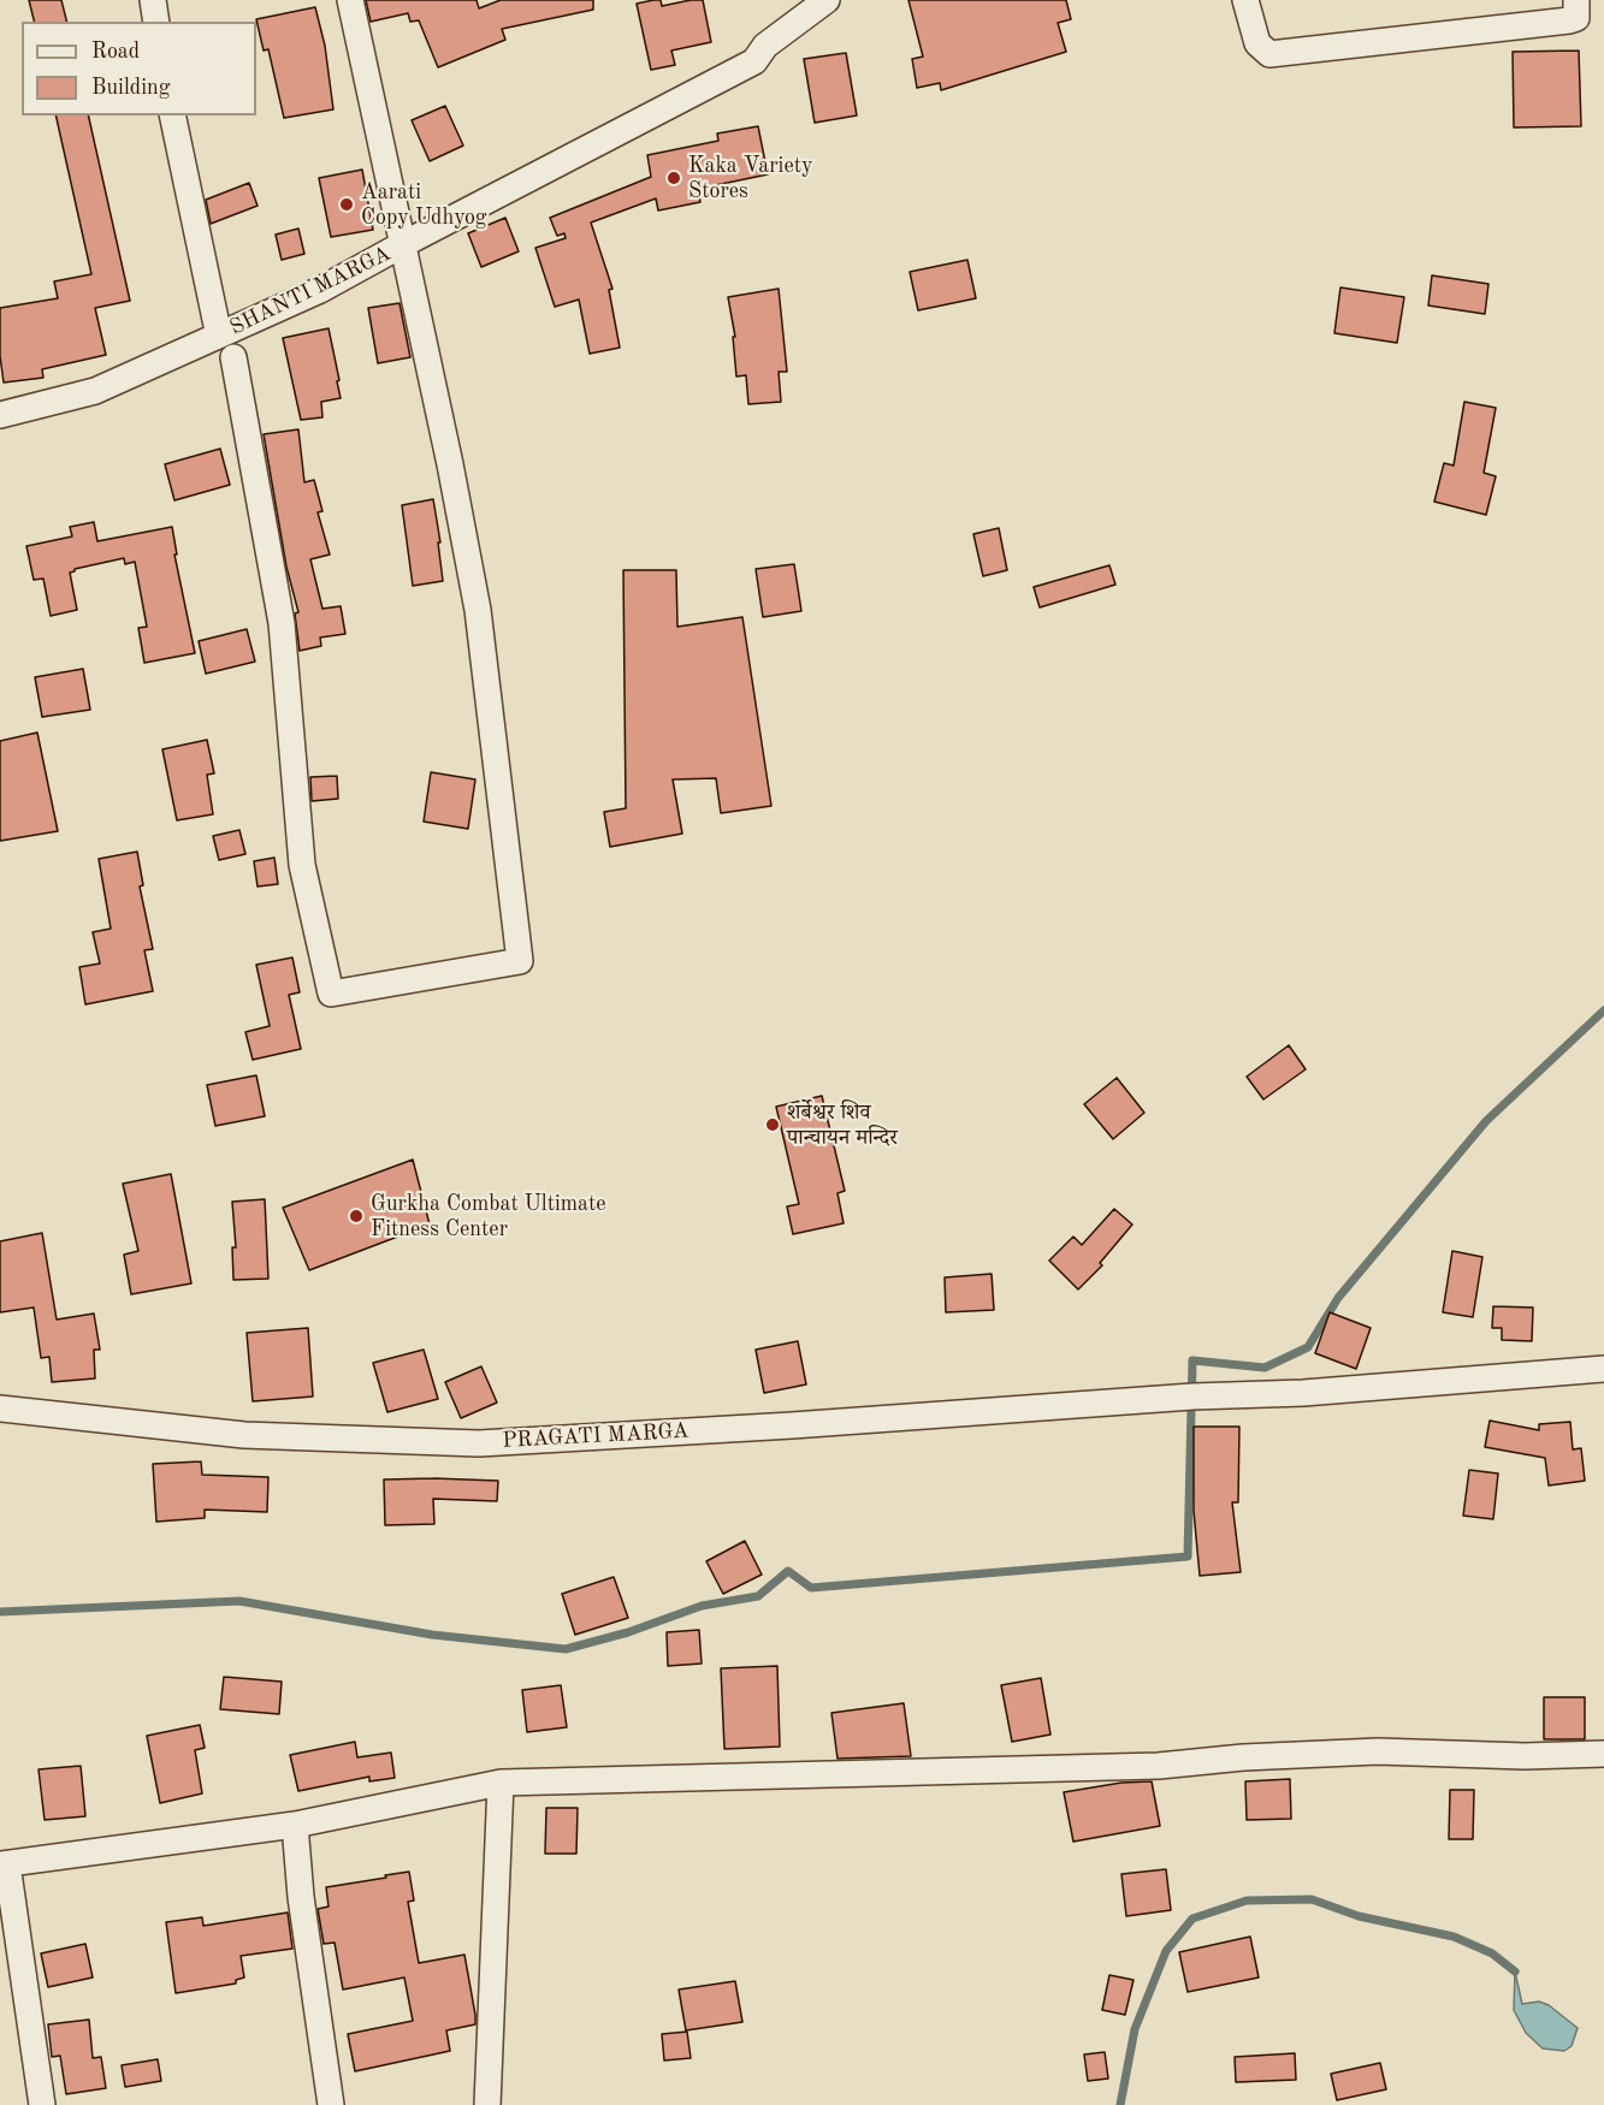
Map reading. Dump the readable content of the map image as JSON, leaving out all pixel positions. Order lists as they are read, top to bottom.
{
  "streets": {
    "street": ["SHANTI MARGA", "PRAGATI MARGA"]
  },
  "places": [
    "Kaka Variety Stores",
    "Aarati Copy Udhyog",
    "शर्बेश्वर शिव पान्चायन मन्दिर",
    "Gurkha Combat Ultimate Fitness Center"
  ],
  "legend": ["Road", "Building"]
}
